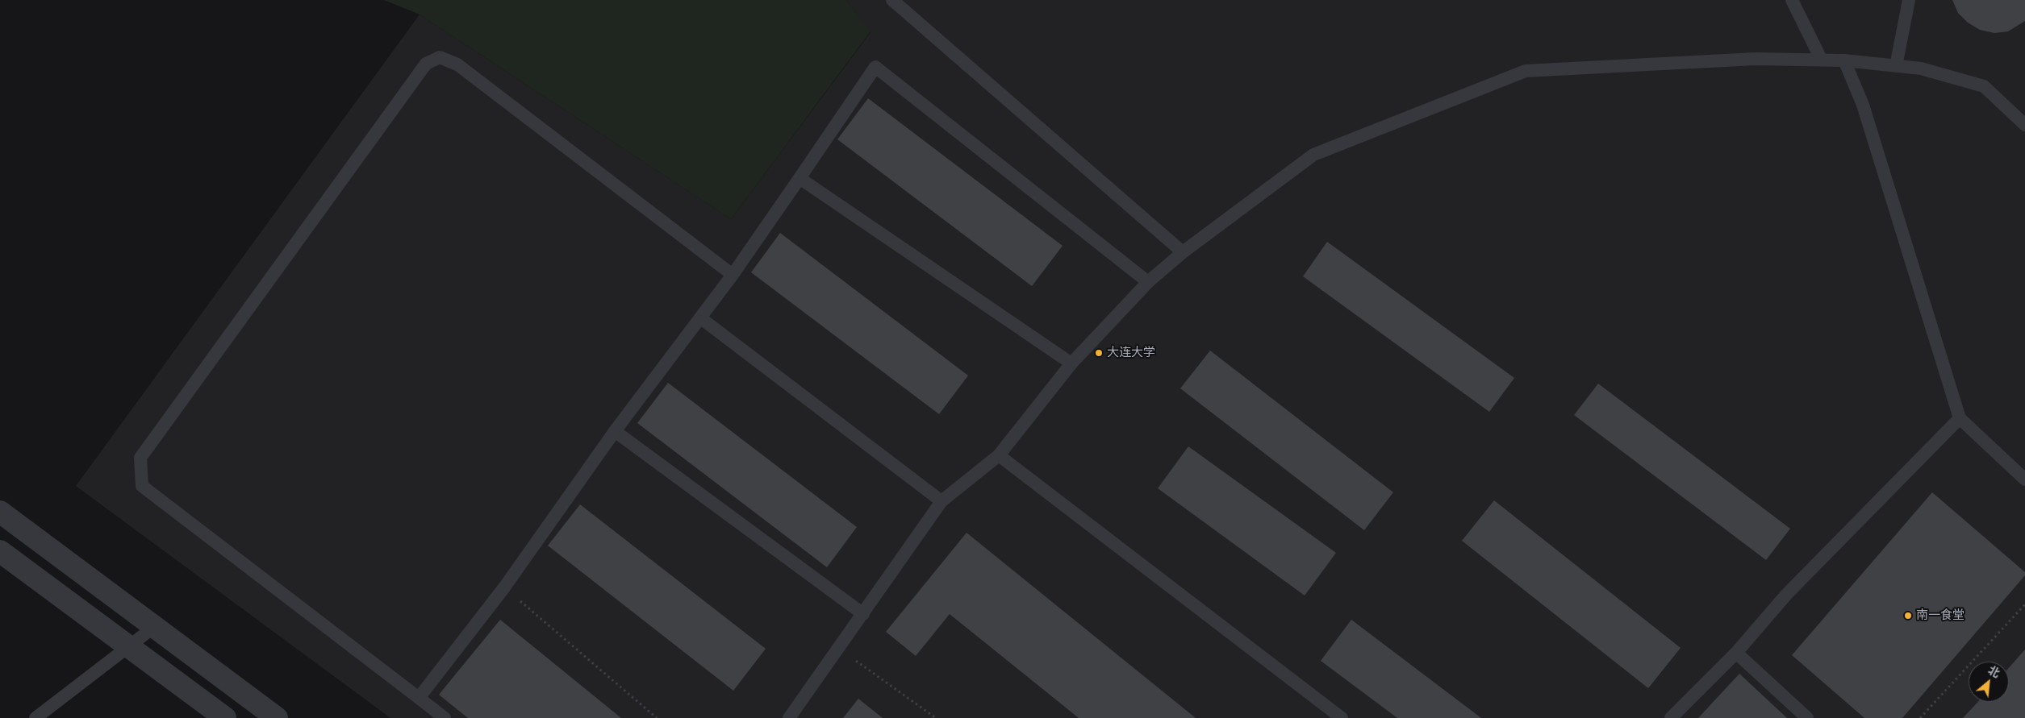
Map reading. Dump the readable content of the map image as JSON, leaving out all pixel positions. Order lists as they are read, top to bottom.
{
  "places": ["大连大学", "南一食堂"],
  "north": "top right"
}
